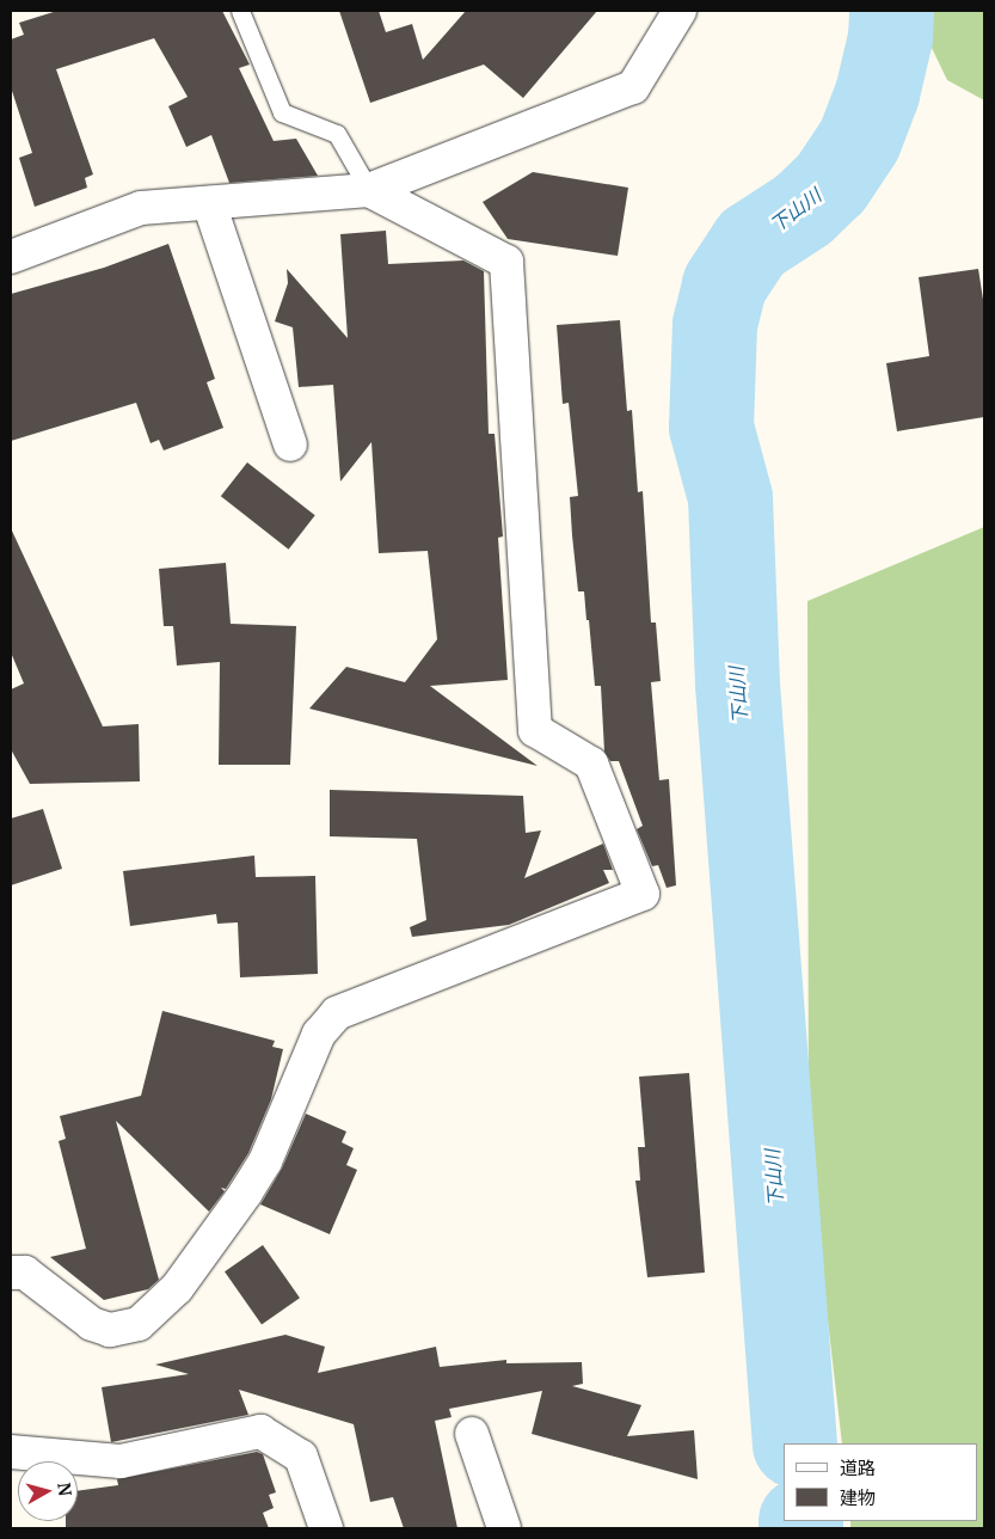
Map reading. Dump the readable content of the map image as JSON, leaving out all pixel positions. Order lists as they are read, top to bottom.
{
  "water": ["下山川"],
  "legend": ["道路", "建物"],
  "north": "right"
}
